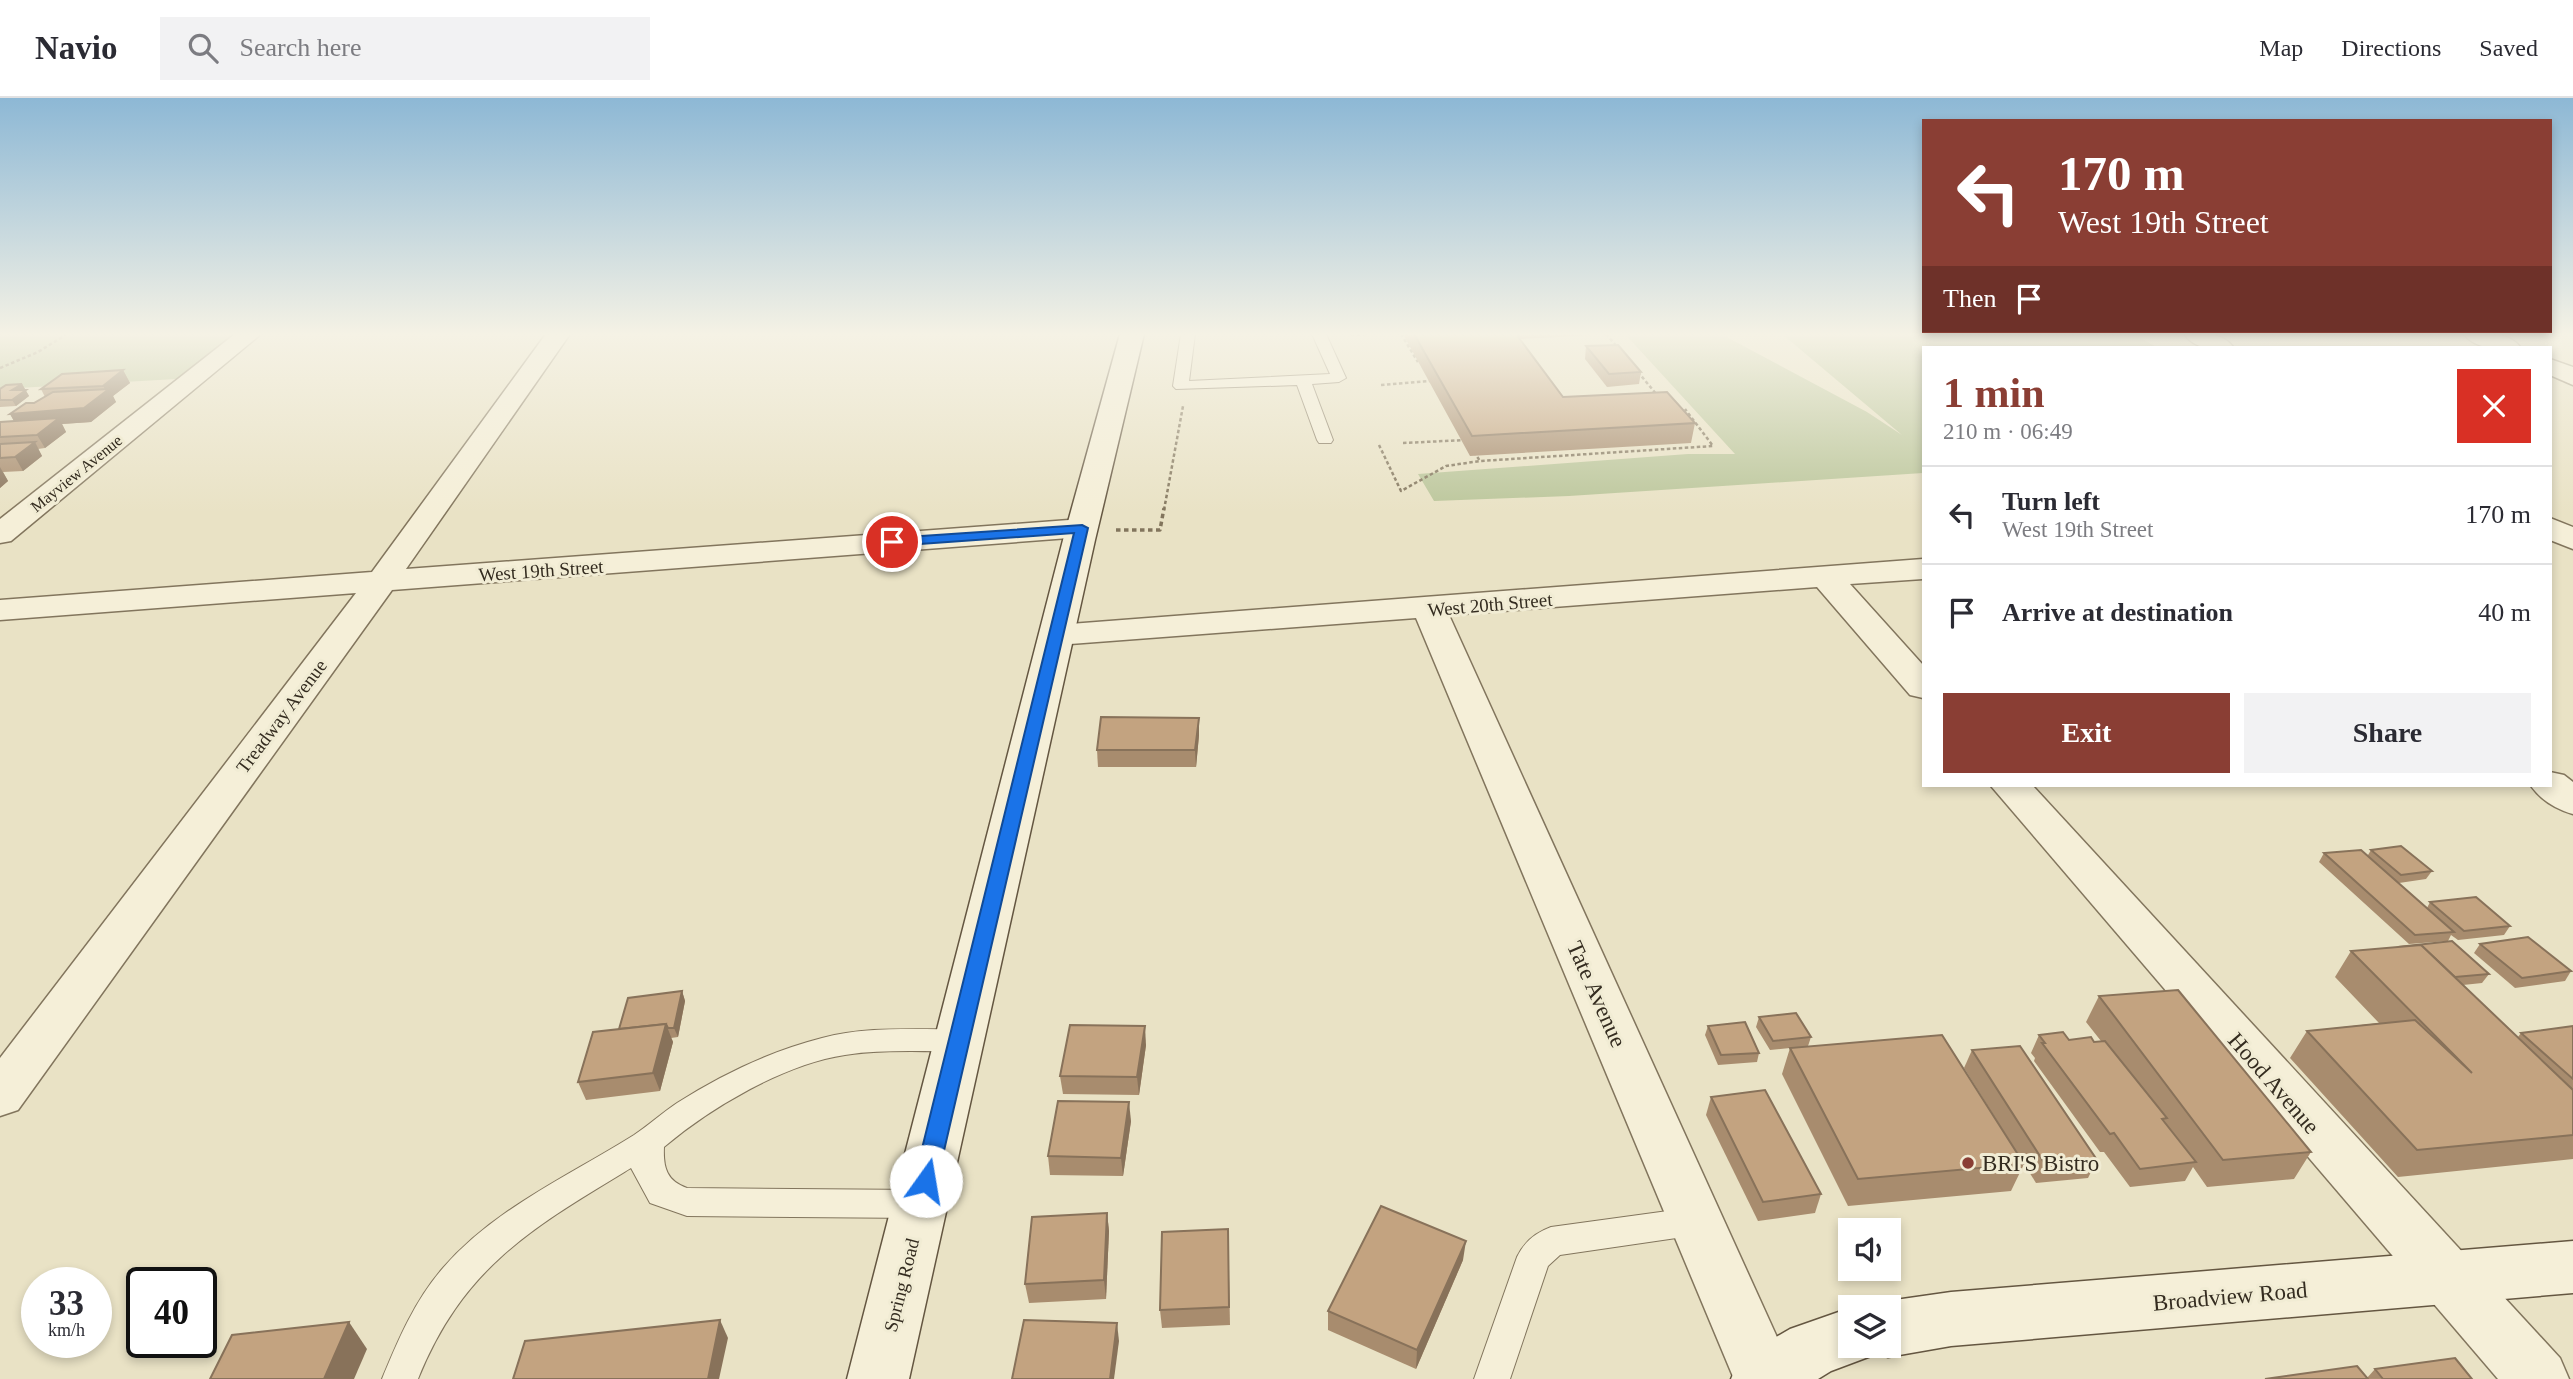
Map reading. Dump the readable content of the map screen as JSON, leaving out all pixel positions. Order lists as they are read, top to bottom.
{
  "streets": {
    "street": [
      "Mayview Avenue",
      "West 19th Street",
      "West 20th Street",
      "Treadway Avenue",
      "Tate Avenue",
      "Hood Avenue",
      "Spring Road",
      "Broadview Road"
    ]
  },
  "crossings": [
    ["West 19th Street", "Treadway Avenue"],
    ["West 19th Street", "Spring Road"],
    ["West 20th Street", "Tate Avenue"],
    ["West 20th Street", "Spring Road"],
    ["Hood Avenue", "Broadview Road"]
  ],
  "places": ["BRI'S Bistro"],
  "page": {
    "header": "Navio",
    "search": "Search here",
    "nav": ["Map", "Directions", "Saved"],
    "turn": ["170 m", "West 19th Street"],
    "then": "Then",
    "heading": ["1 min", "210 m · 06:49"],
    "list": [
      {
        "name": "Turn left",
        "note": "West 19th Street",
        "value": "170 m"
      },
      {
        "name": "Arrive at destination",
        "value": "40 m"
      }
    ],
    "buttons": ["Exit", "Share"],
    "speed": "33 km/h",
    "limit": "40"
  }
}
